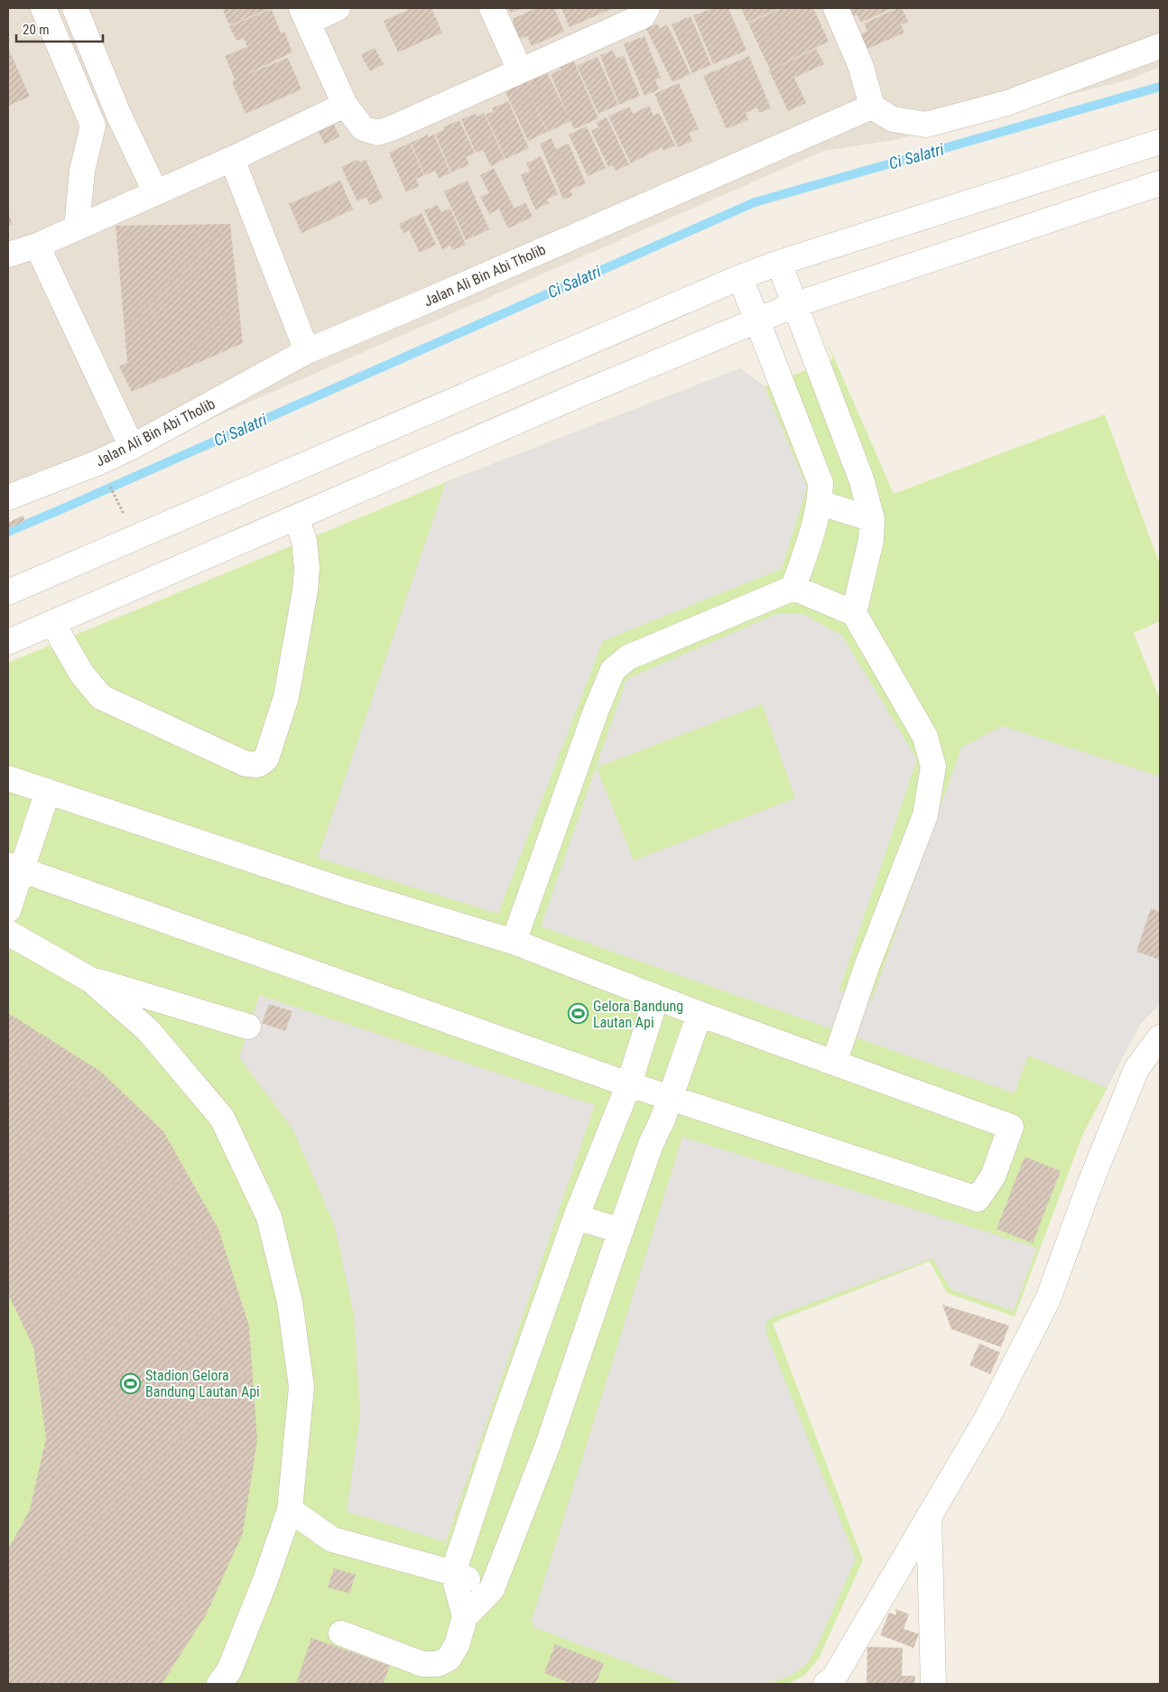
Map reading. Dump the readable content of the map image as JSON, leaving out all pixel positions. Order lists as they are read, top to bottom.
{
  "streets": {
    "street": ["Jalan Ali Bin Abi Tholib"]
  },
  "water": ["Ci Salatri"],
  "places": {
    "sports": ["Gelora Bandung Lautan Api", "Stadion Gelora Bandung Lautan Api"]
  },
  "scale_bar": "20 m"
}
